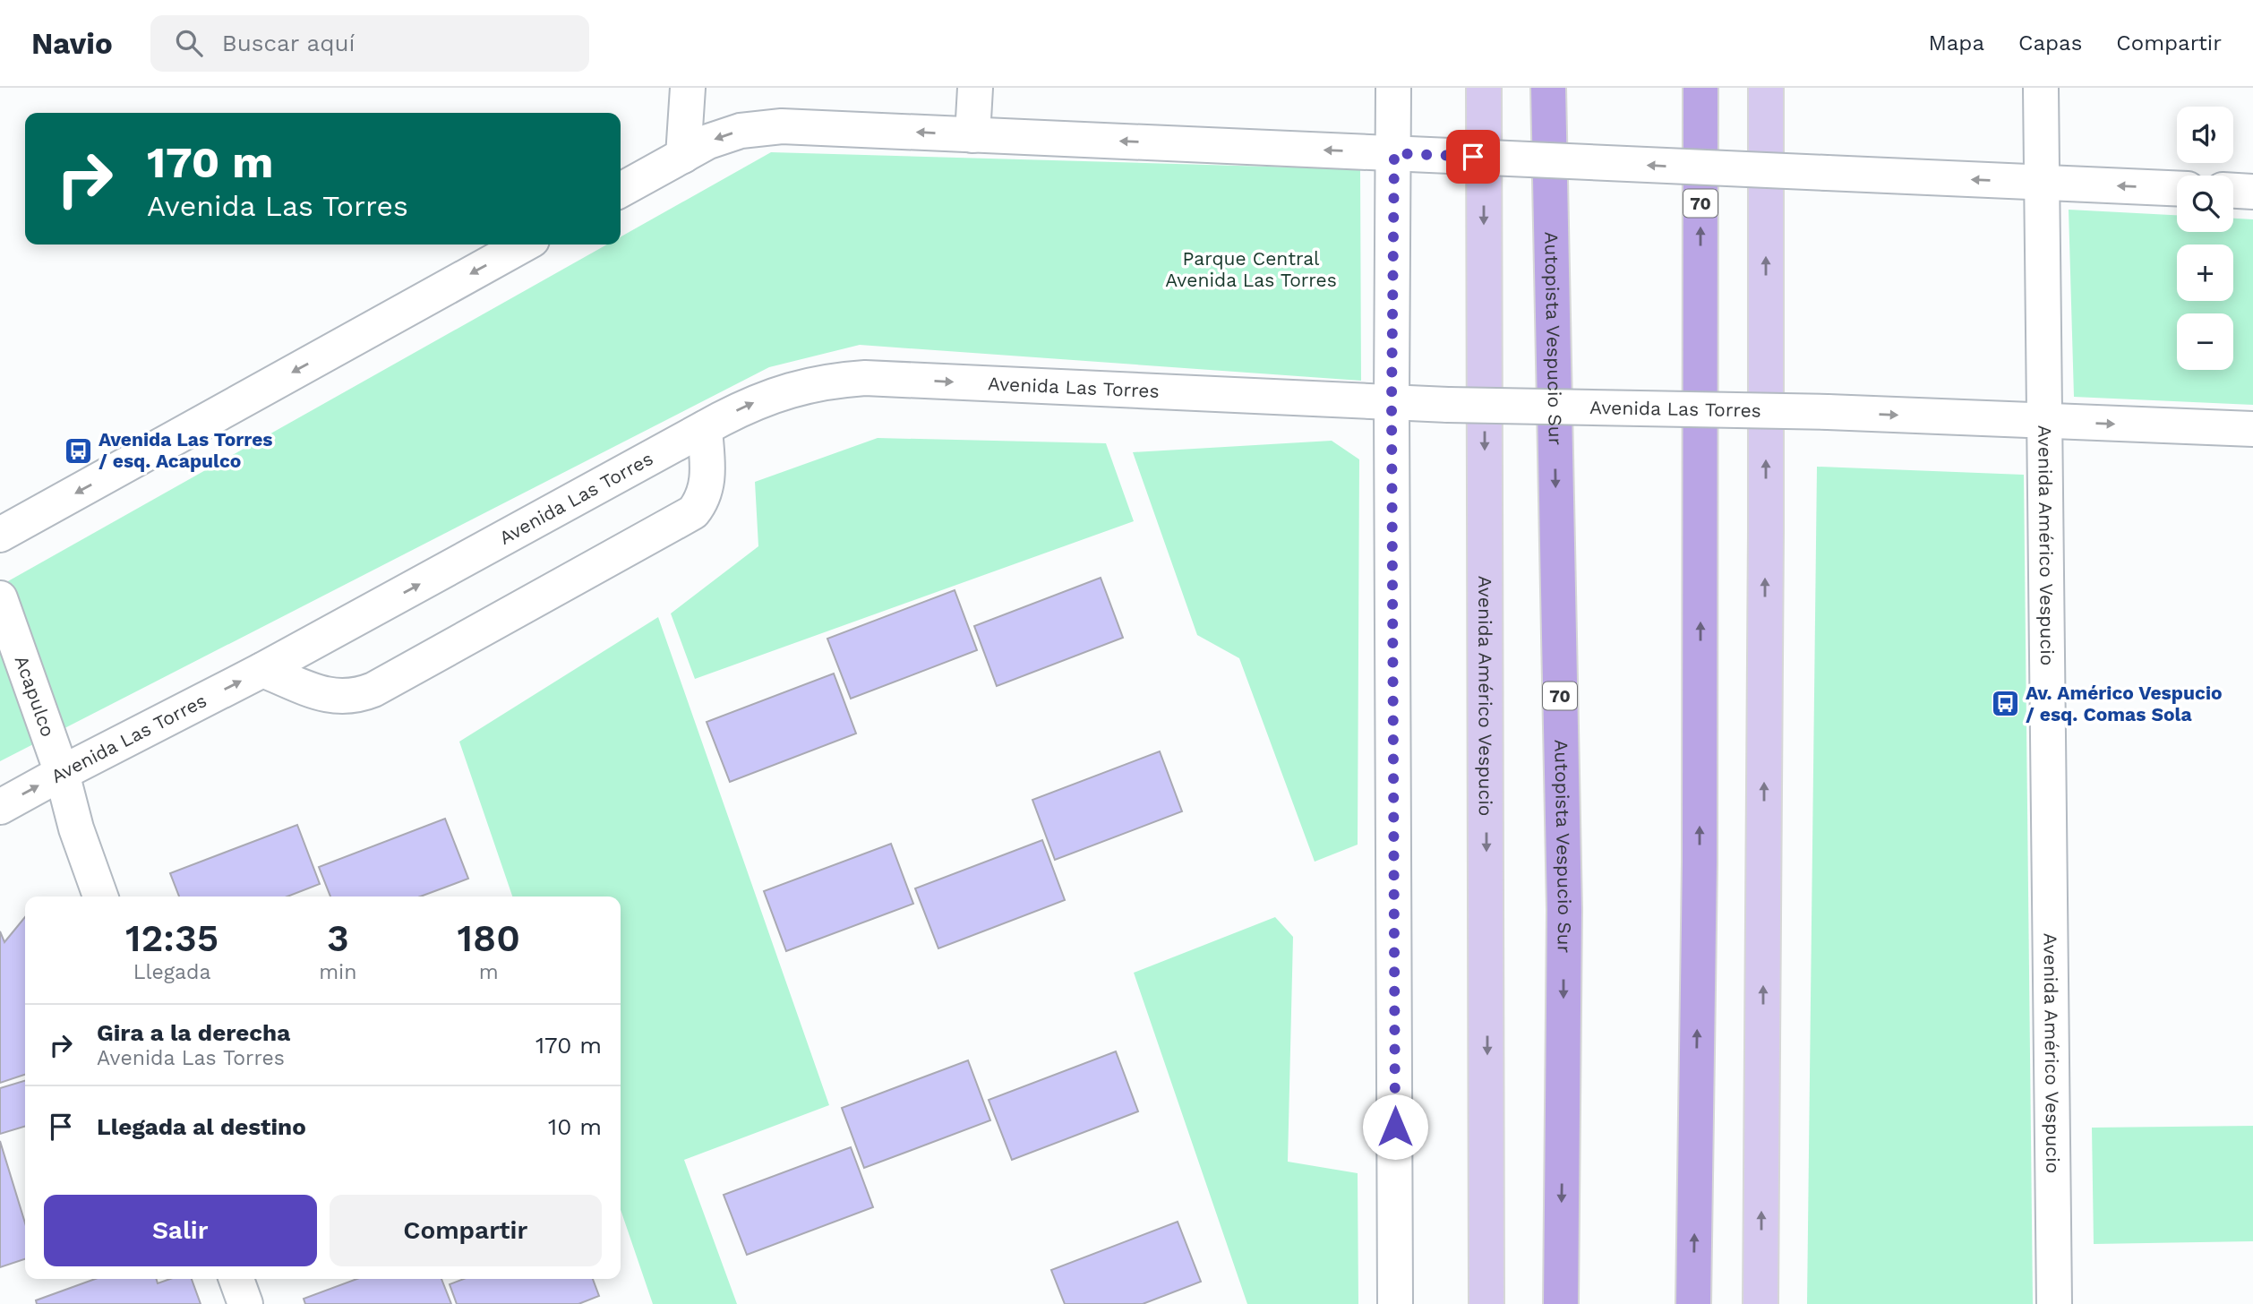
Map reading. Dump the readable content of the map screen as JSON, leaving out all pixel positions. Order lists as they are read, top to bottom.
{
  "streets": {
    "highway": ["70", "Autopista Vespucio Sur"],
    "main road": ["Avenida Américo Vespucio"],
    "street": ["Avenida Las Torres", "Acapulco"]
  },
  "crossings": [
    ["Avenida Las Torres", "Avenida Américo Vespucio"],
    ["Avenida Las Torres", "Acapulco"]
  ],
  "parks": ["Parque Central Avenida Las Torres"],
  "places": {
    "bus stop": ["Avenida Las Torres / esq. Acapulco", "Av. Américo Vespucio / esq. Comas Sola"]
  },
  "page": {
    "header": "Navio",
    "search": "Buscar aquí",
    "nav": ["Mapa", "Capas", "Compartir"],
    "map_buttons": ["+", "−"],
    "turn": ["170 m", "Avenida Las Torres"],
    "eta": [
      "12:35",
      "Llegada",
      "3",
      "min",
      "180",
      "m"
    ],
    "list": [
      {
        "name": "Gira a la derecha",
        "note": "Avenida Las Torres",
        "value": "170 m"
      },
      {
        "name": "Llegada al destino",
        "value": "10 m"
      }
    ],
    "buttons": ["Salir", "Compartir"]
  }
}
